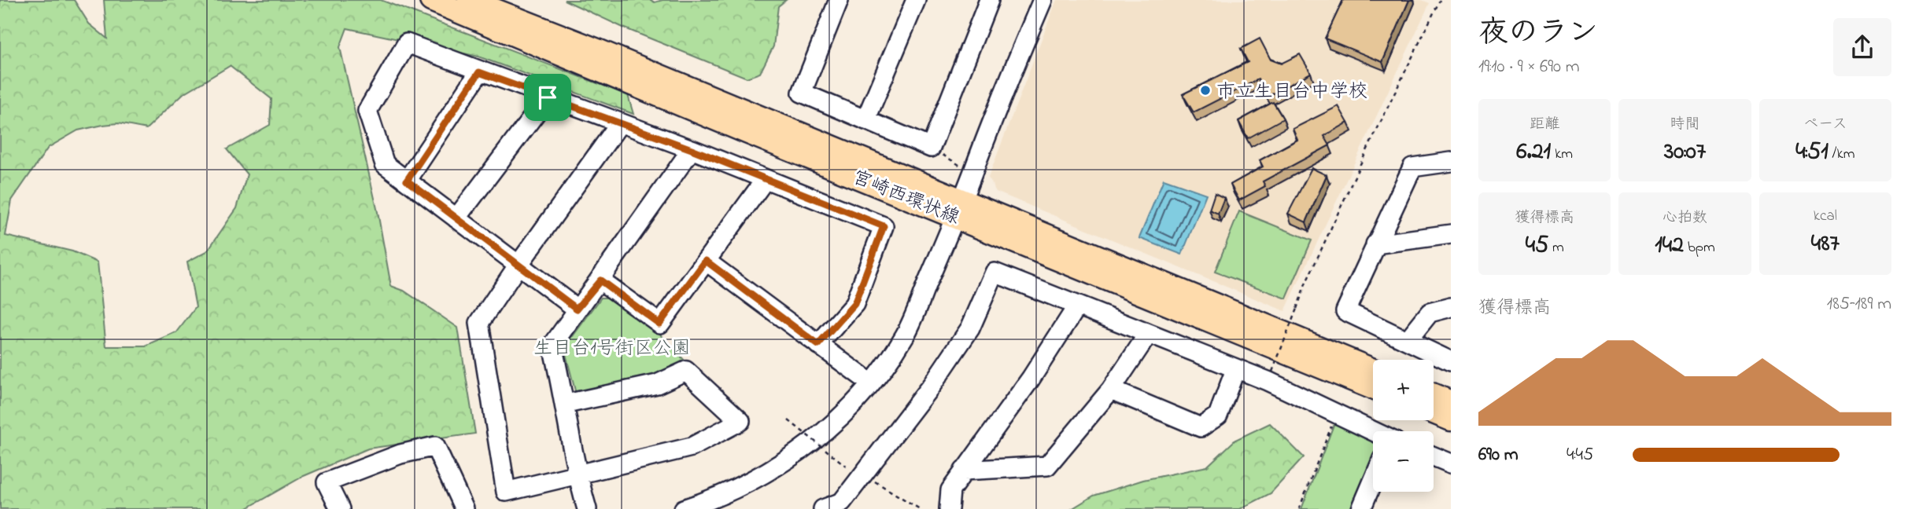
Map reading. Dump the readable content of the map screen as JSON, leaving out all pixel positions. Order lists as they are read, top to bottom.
{
  "streets": {
    "main road": ["宮崎西環状線"]
  },
  "parks": ["生目台1号街区公園"],
  "places": ["市立生目台中学校"],
  "page": {
    "heading": ["夜のラン", "19:10 · 9 × 690 m"],
    "stats": [
      ["距離", "6.21 km"],
      ["時間", "30:07"],
      ["ペース", "4:51 /km"],
      ["獲得標高", "45 m"],
      ["心拍数", "142 bpm"],
      ["kcal", "487"]
    ],
    "chart": ["獲得標高", "185–189 m"],
    "map_buttons": ["+", "−"],
    "list": [
      {
        "name": "690 m",
        "note": "4:45"
      }
    ]
  }
}
